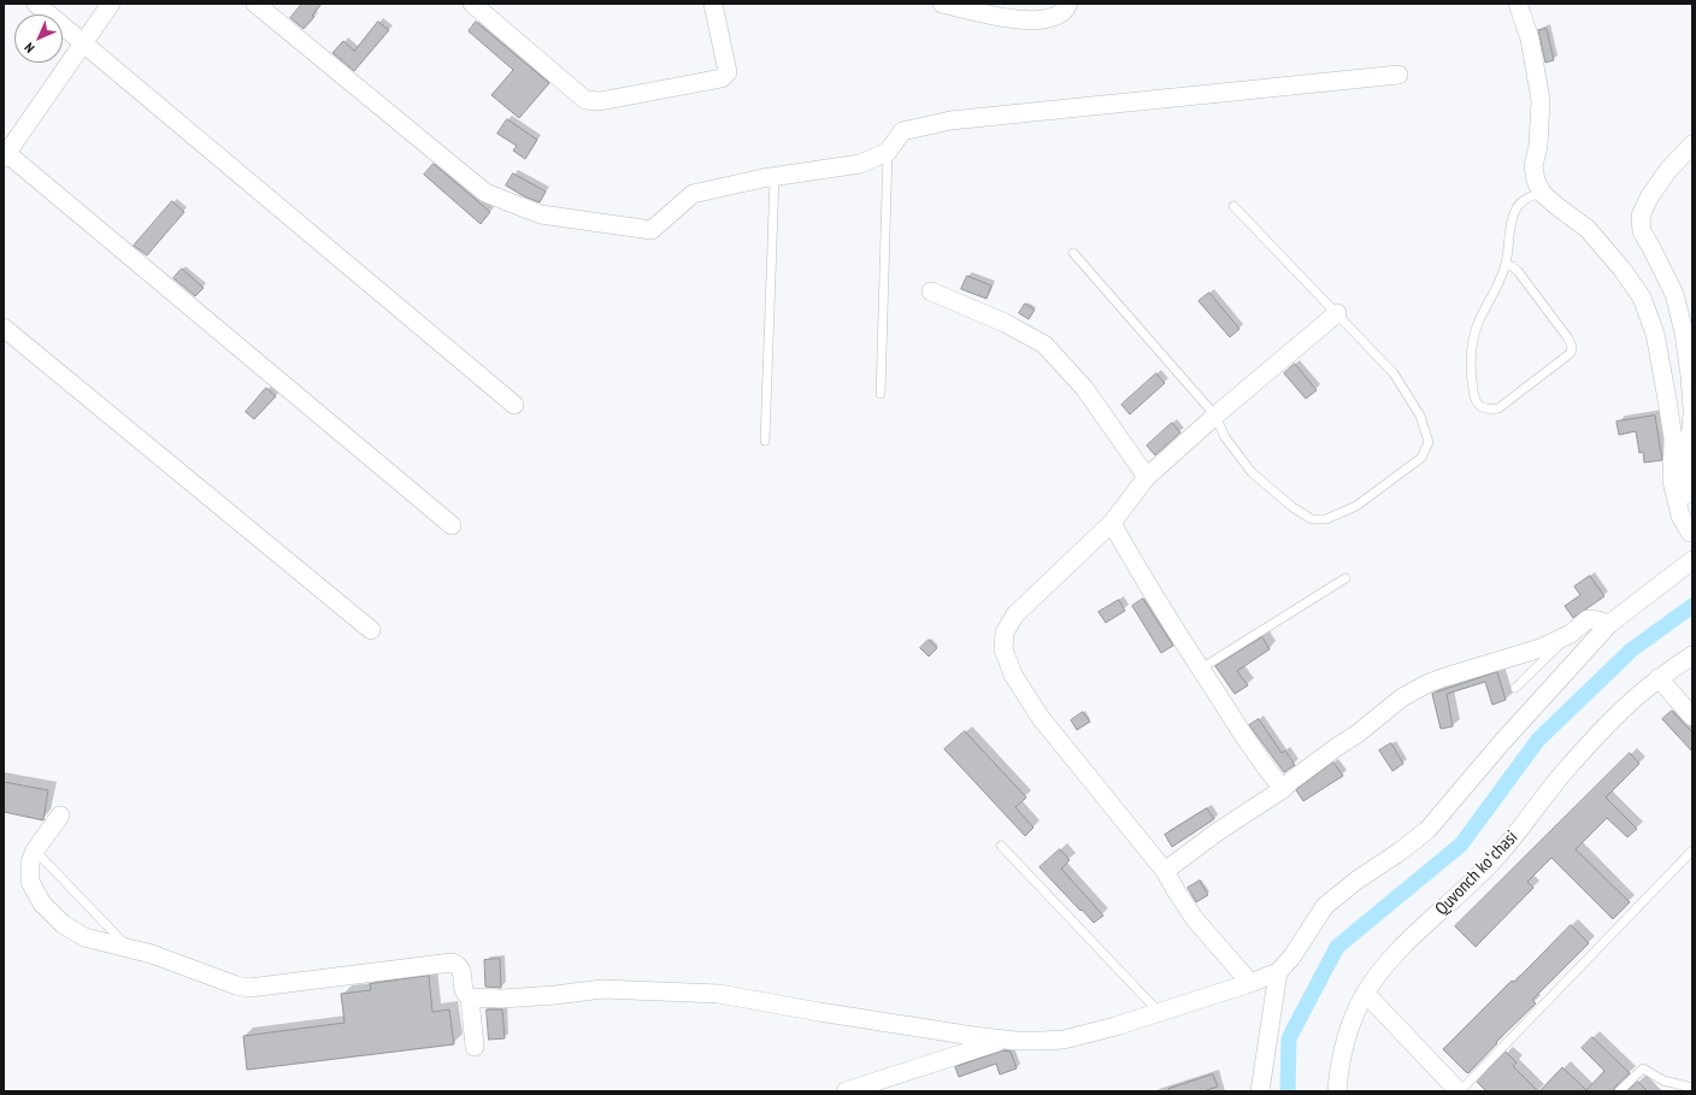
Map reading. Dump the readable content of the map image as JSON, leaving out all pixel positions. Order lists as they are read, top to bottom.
{
  "streets": {
    "street": ["Quvonch koʻchasi"]
  },
  "north": "bottom left"
}
